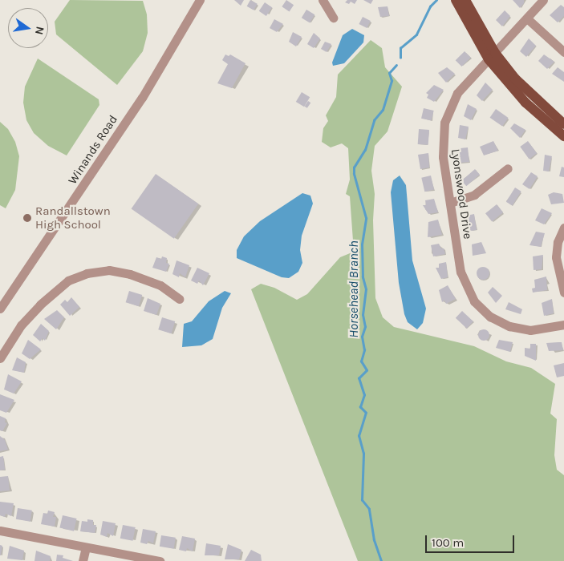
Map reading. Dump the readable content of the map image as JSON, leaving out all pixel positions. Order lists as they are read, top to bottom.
{
  "streets": {
    "street": ["Winands Road", "Lyonswood Drive"]
  },
  "water": ["Horsehead Branch"],
  "places": ["Randallstown High School"],
  "scale_bar": "100 m",
  "north": "right"
}
